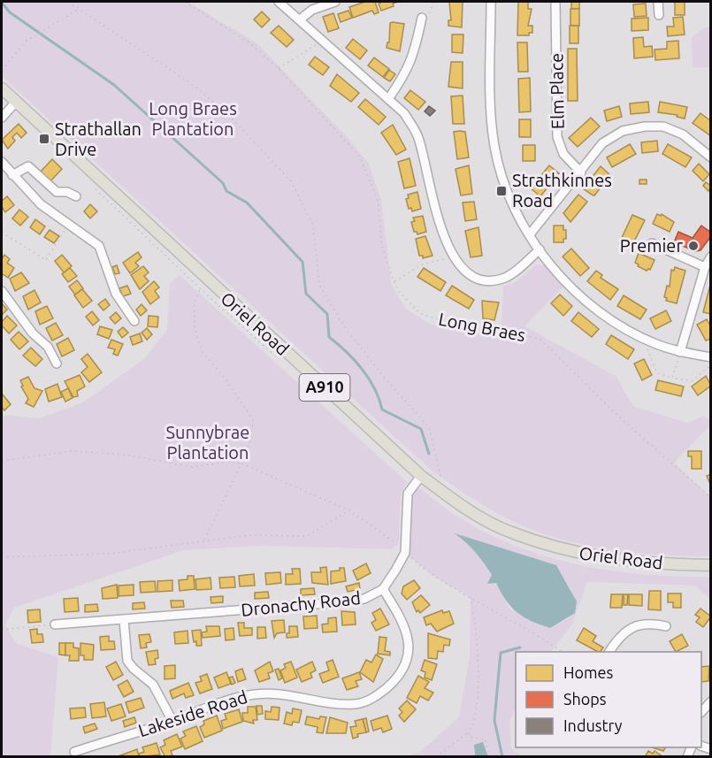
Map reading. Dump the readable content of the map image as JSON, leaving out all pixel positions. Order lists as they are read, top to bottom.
{
  "streets": {
    "main road": ["Oriel Road", "A910"],
    "street": ["Elm Place", "Dronachy Road", "Lakeside Road"],
    "path": ["Long Braes"]
  },
  "crossings": [
    ["Oriel Road", "Dronachy Road"],
    ["Dronachy Road", "Lakeside Road"]
  ],
  "parks": ["Long Braes Plantation", "Sunnybrae Plantation"],
  "places": {
    "transit": ["Strathallan Drive", "Strathkinnes Road"],
    "other": ["Premier"]
  },
  "legend": ["Homes", "Shops", "Industry"]
}
